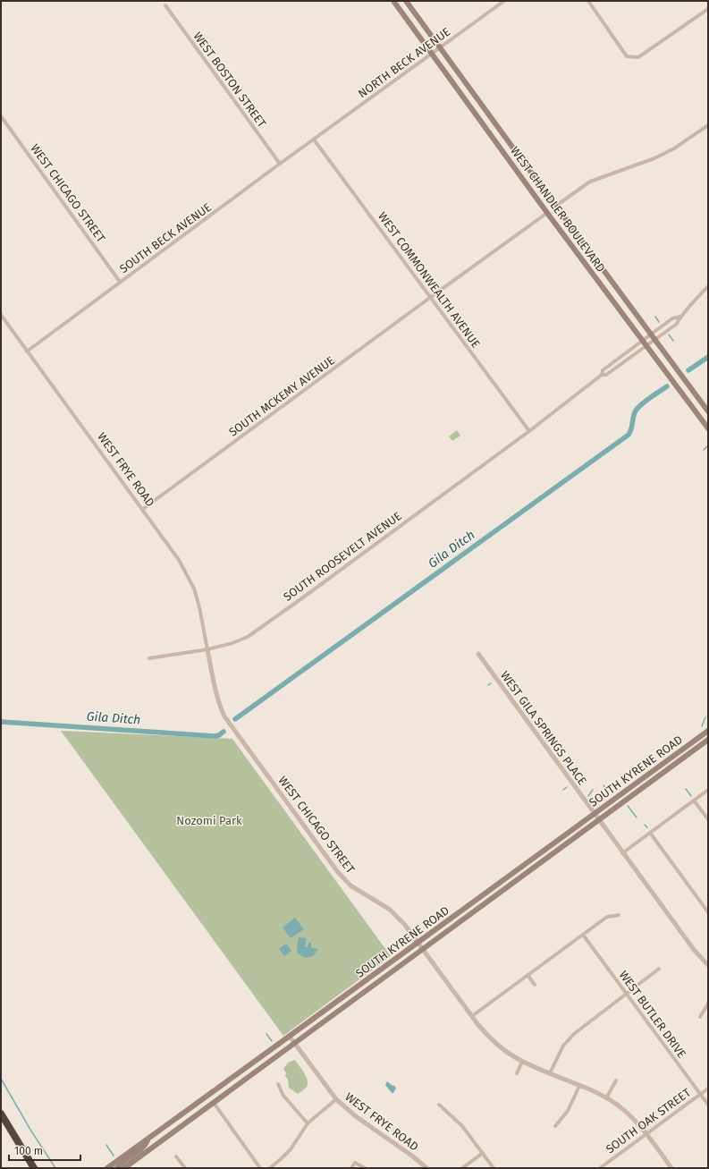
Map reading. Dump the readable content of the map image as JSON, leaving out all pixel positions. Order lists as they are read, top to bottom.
{
  "streets": {
    "main road": ["WEST CHANDLER BOULEVARD", "SOUTH KYRENE ROAD"],
    "street": [
      "NORTH BECK AVENUE",
      "WEST BOSTON STREET",
      "WEST CHICAGO STREET",
      "SOUTH BECK AVENUE",
      "WEST COMMONWEALTH AVENUE",
      "SOUTH MCKEMY AVENUE",
      "WEST FRYE ROAD",
      "SOUTH ROOSEVELT AVENUE",
      "WEST GILA SPRINGS PLACE",
      "WEST BUTLER DRIVE",
      "SOUTH OAK STREET"
    ]
  },
  "crossings": [
    ["NORTH BECK AVENUE", "WEST CHANDLER BOULEVARD"],
    ["NORTH BECK AVENUE", "SOUTH BECK AVENUE"],
    ["NORTH BECK AVENUE", "WEST COMMONWEALTH AVENUE"],
    ["WEST BOSTON STREET", "SOUTH BECK AVENUE"],
    ["WEST CHICAGO STREET", "SOUTH BECK AVENUE"],
    ["WEST CHICAGO STREET", "WEST FRYE ROAD"],
    ["WEST CHICAGO STREET", "SOUTH ROOSEVELT AVENUE"],
    ["WEST CHICAGO STREET", "SOUTH KYRENE ROAD"],
    ["WEST CHICAGO STREET", "SOUTH OAK STREET"],
    ["WEST CHANDLER BOULEVARD", "SOUTH MCKEMY AVENUE"],
    ["SOUTH BECK AVENUE", "WEST COMMONWEALTH AVENUE"],
    ["SOUTH BECK AVENUE", "WEST FRYE ROAD"],
    ["WEST COMMONWEALTH AVENUE", "SOUTH MCKEMY AVENUE"],
    ["WEST COMMONWEALTH AVENUE", "SOUTH ROOSEVELT AVENUE"],
    ["SOUTH MCKEMY AVENUE", "WEST FRYE ROAD"],
    ["WEST FRYE ROAD", "SOUTH ROOSEVELT AVENUE"],
    ["WEST FRYE ROAD", "SOUTH KYRENE ROAD"],
    ["WEST GILA SPRINGS PLACE", "SOUTH KYRENE ROAD"],
    ["WEST BUTLER DRIVE", "SOUTH OAK STREET"]
  ],
  "water": ["Gila Ditch"],
  "parks": ["Nozomi Park"],
  "scale_bar": "100 m"
}
